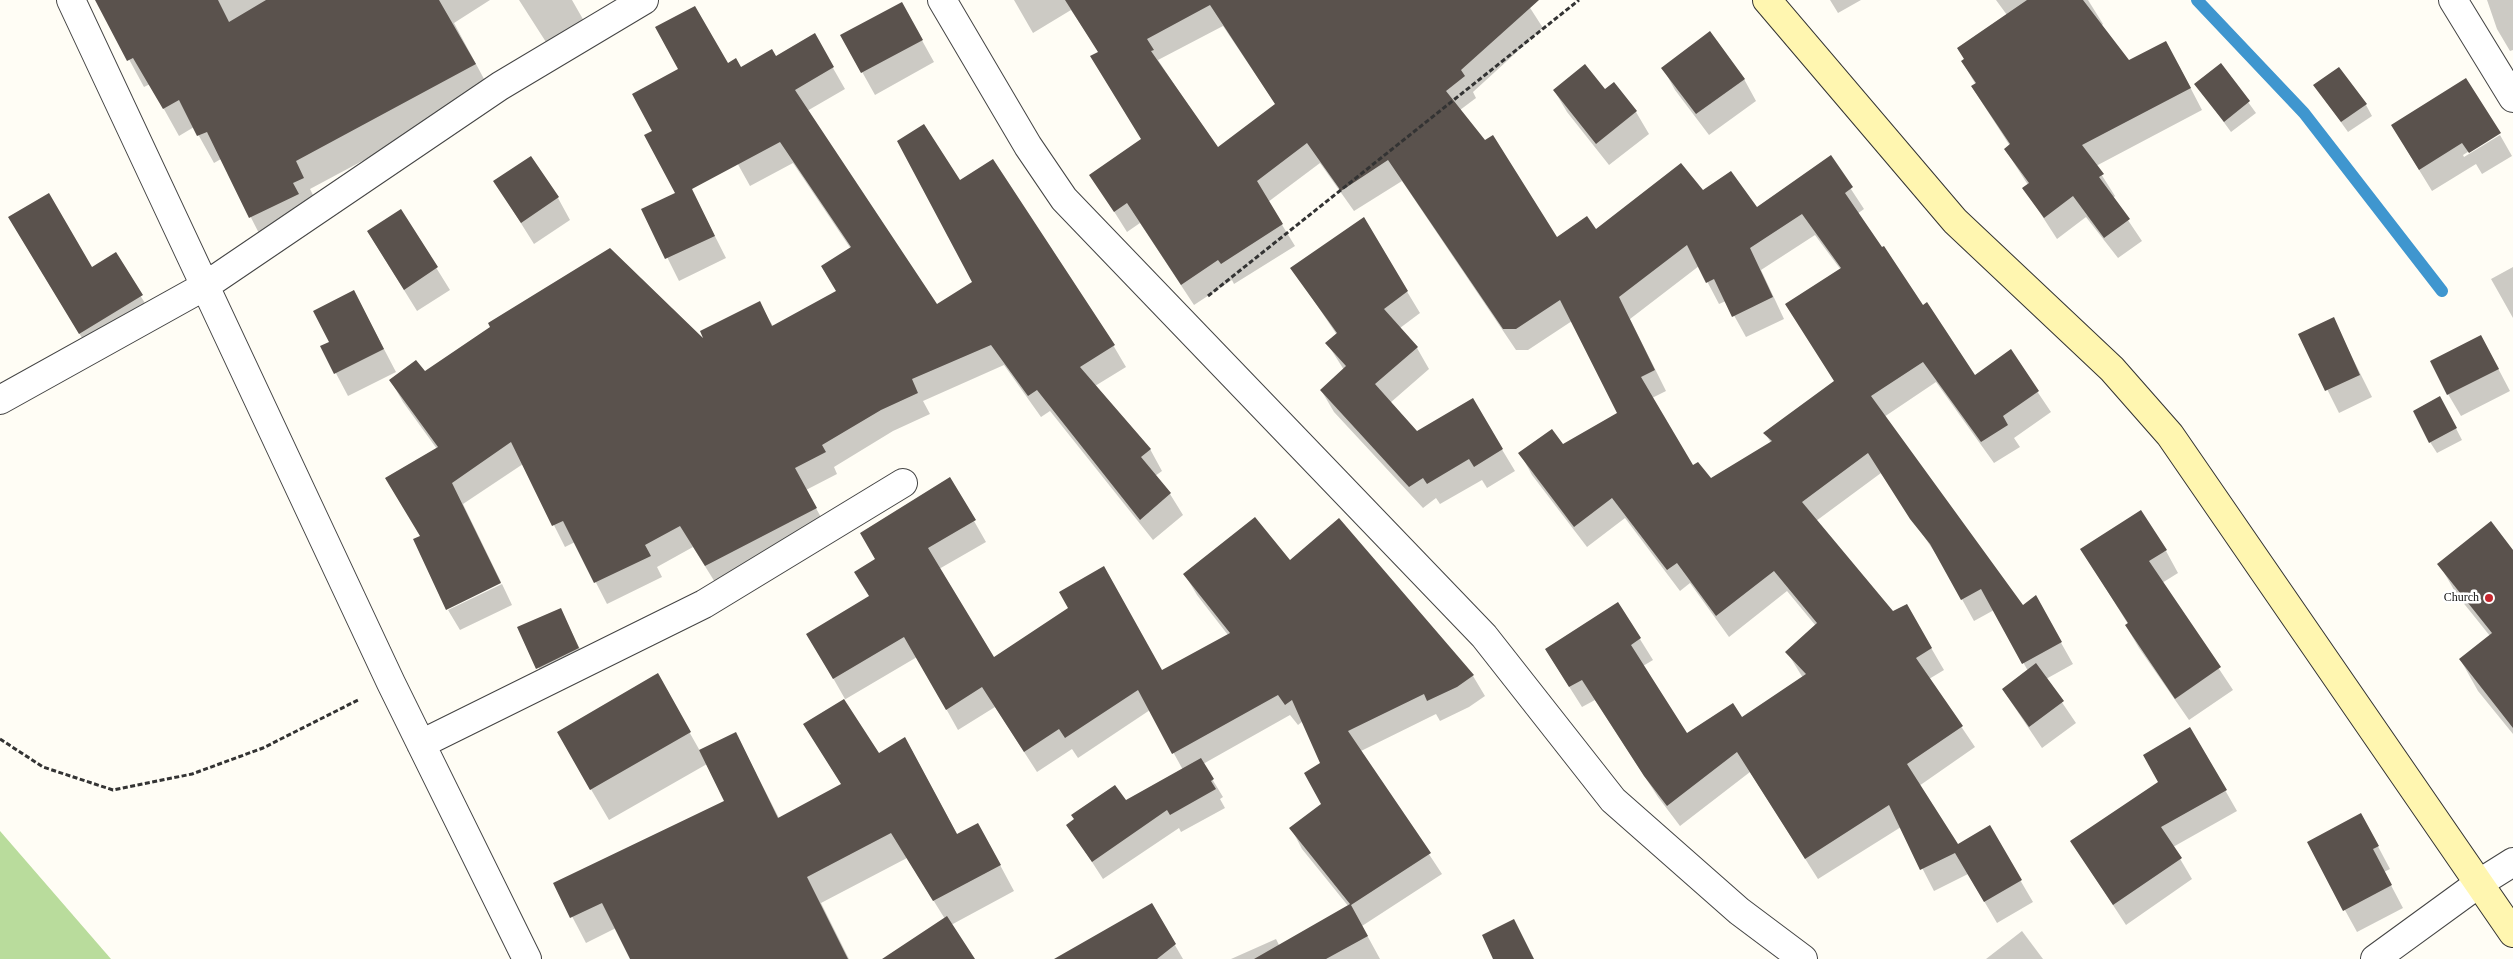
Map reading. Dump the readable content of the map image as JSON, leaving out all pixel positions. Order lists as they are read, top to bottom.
{
  "places": ["Church"]
}
